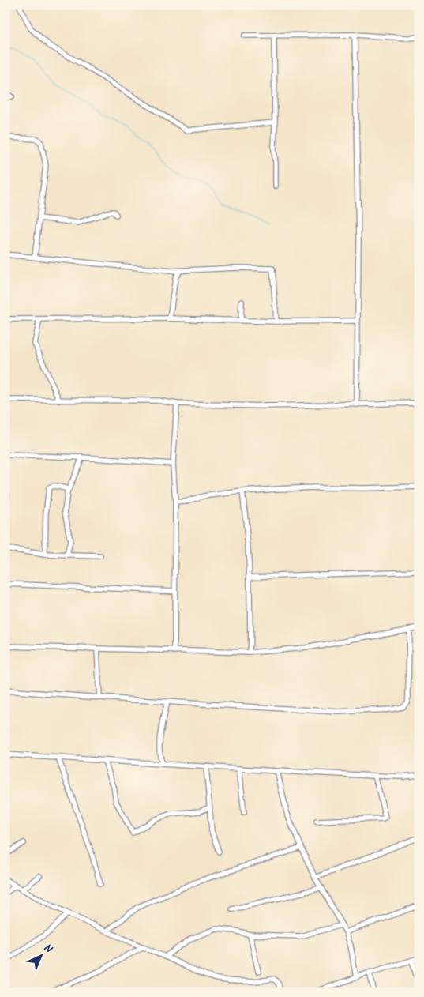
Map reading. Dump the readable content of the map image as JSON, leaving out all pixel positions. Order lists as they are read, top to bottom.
{
  "north": "top right"
}
